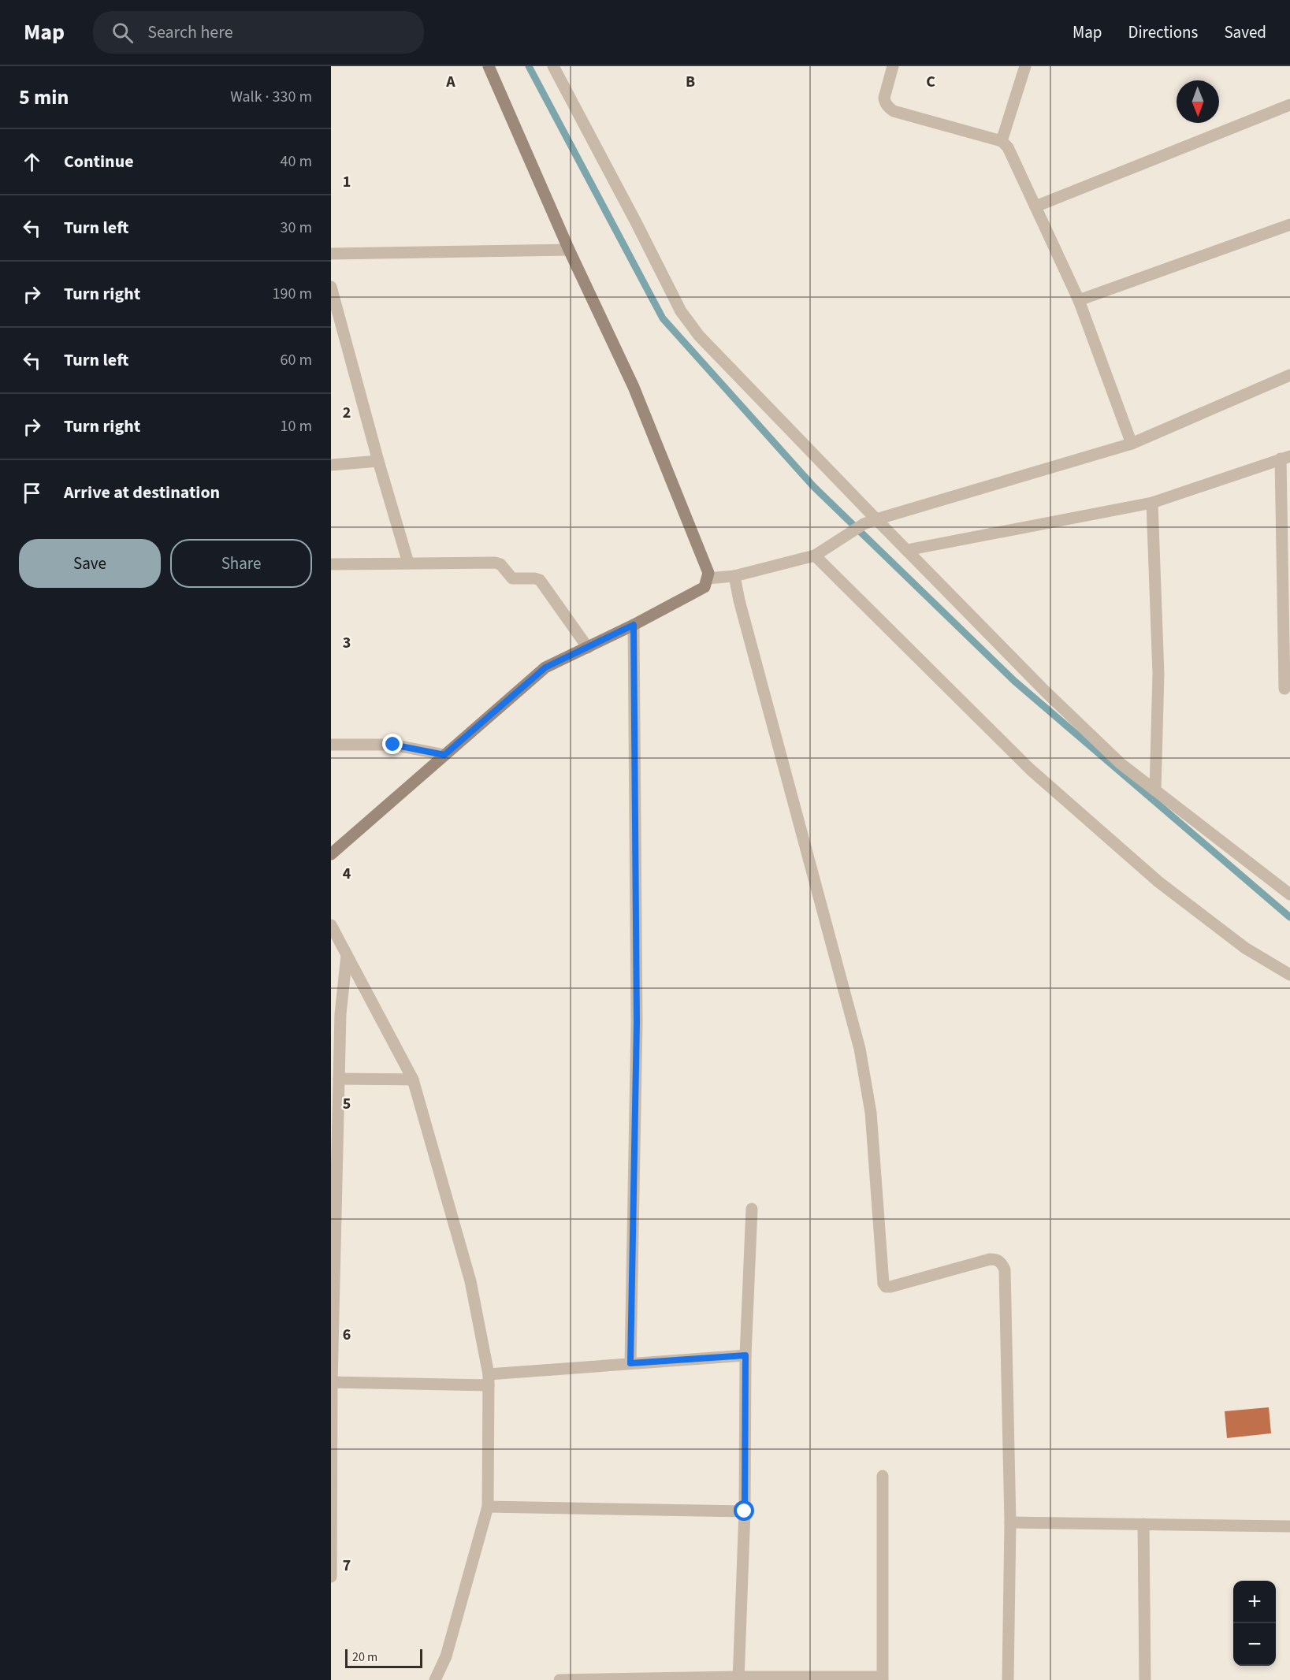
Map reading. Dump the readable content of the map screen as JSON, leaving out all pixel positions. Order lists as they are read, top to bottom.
{
  "scale_bar": "20 m",
  "north": "bottom",
  "page": {
    "header": "Map",
    "search": "Search here",
    "nav": ["Map", "Directions", "Saved"],
    "heading": ["5 min", "Walk · 330 m"],
    "list": [
      ["Continue", "40 m"],
      ["Turn left", "30 m"],
      ["Turn right", "190 m"],
      ["Turn left", "60 m"],
      ["Turn right", "10 m"],
      "Arrive at destination"
    ],
    "buttons": ["Save", "Share"],
    "map_buttons": ["+", "−"],
    "scale": "20 m"
  },
  "grid": {
    "columns": ["A", "B", "C"],
    "rows": [
      "1",
      "2",
      "3",
      "4",
      "5",
      "6",
      "7"
    ]
  }
}
